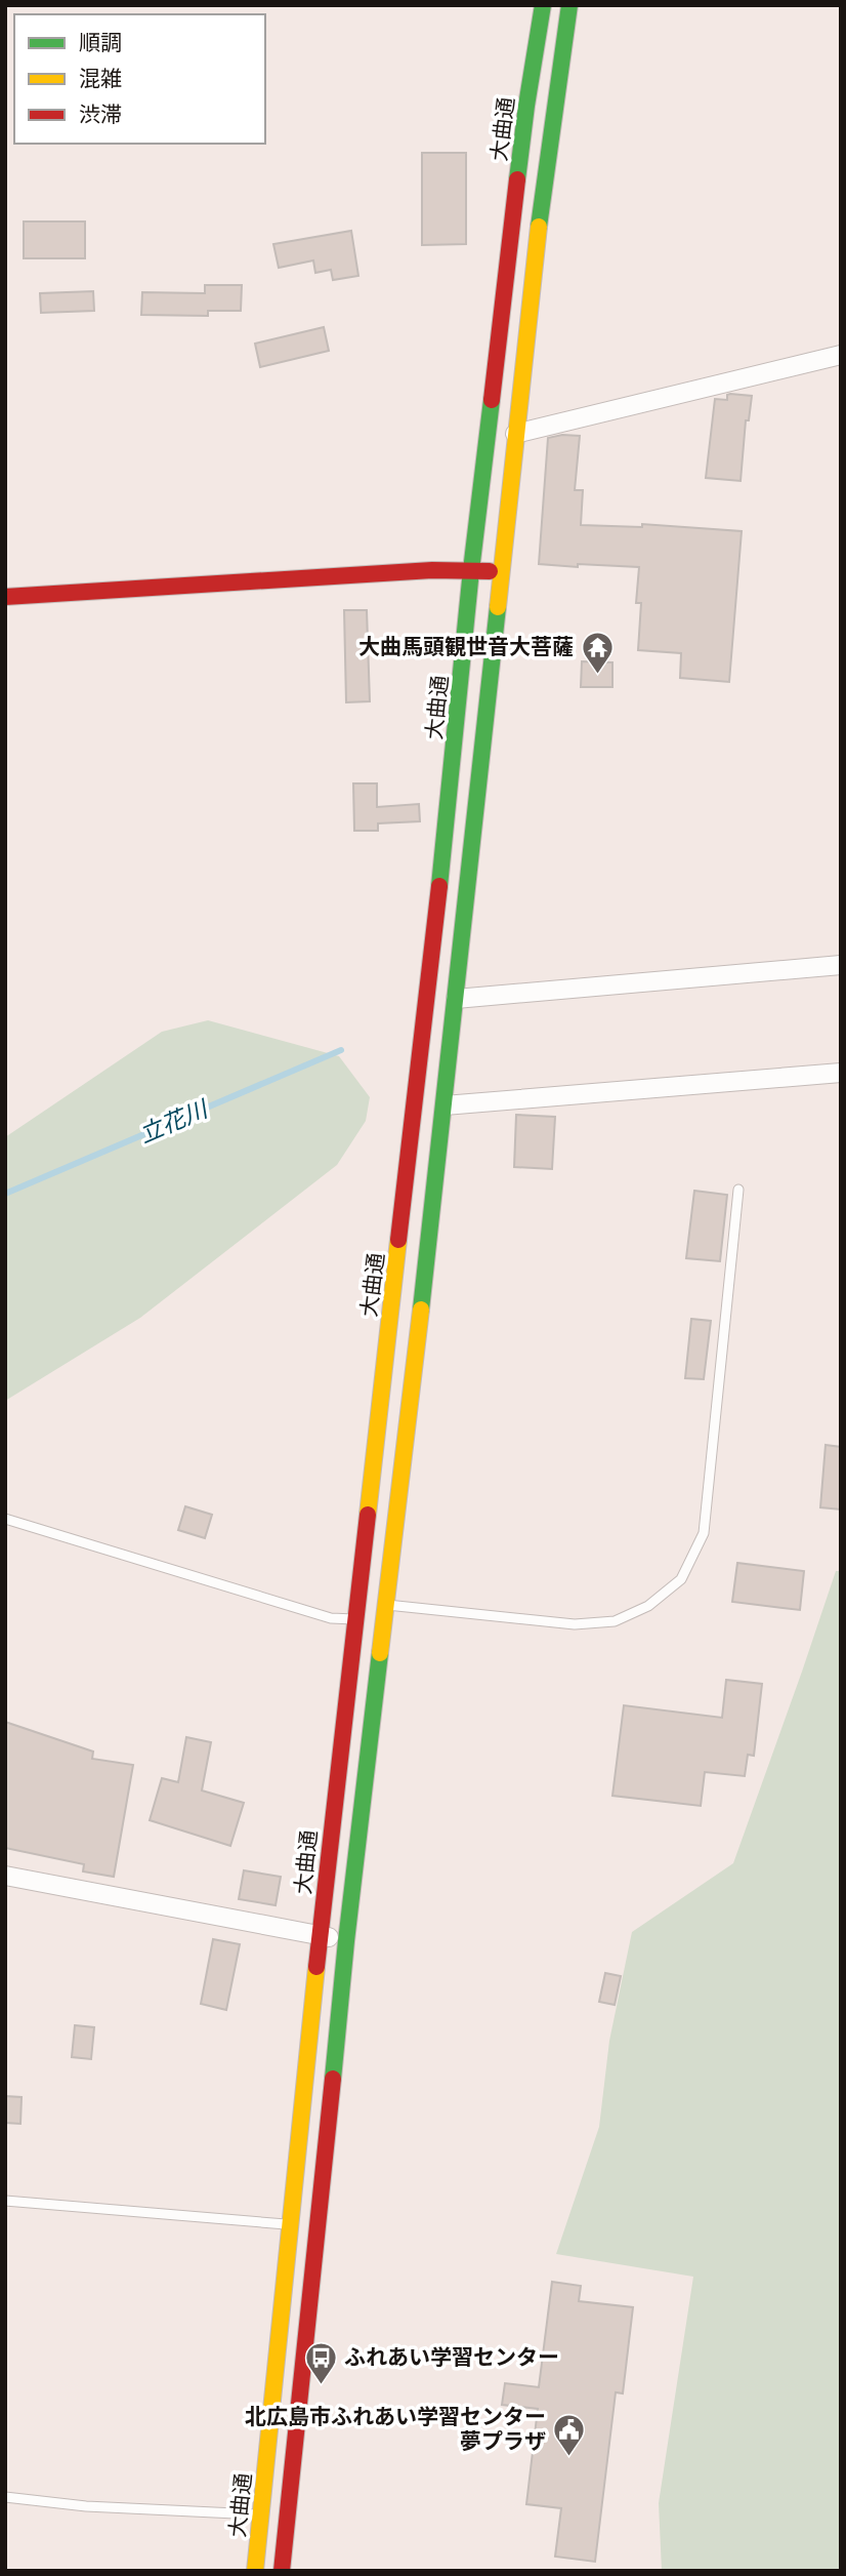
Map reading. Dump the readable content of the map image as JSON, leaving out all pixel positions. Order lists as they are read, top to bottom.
{
  "streets": {
    "main road": ["大曲通"]
  },
  "water": ["立花川"],
  "places": {
    "temple": ["大曲馬頭観世音大菩薩"],
    "bus stop": ["ふれあい学習センター"],
    "public building": ["北広島市ふれあい学習センター 夢プラザ"]
  },
  "legend": ["順調", "混雑", "渋滞"]
}
